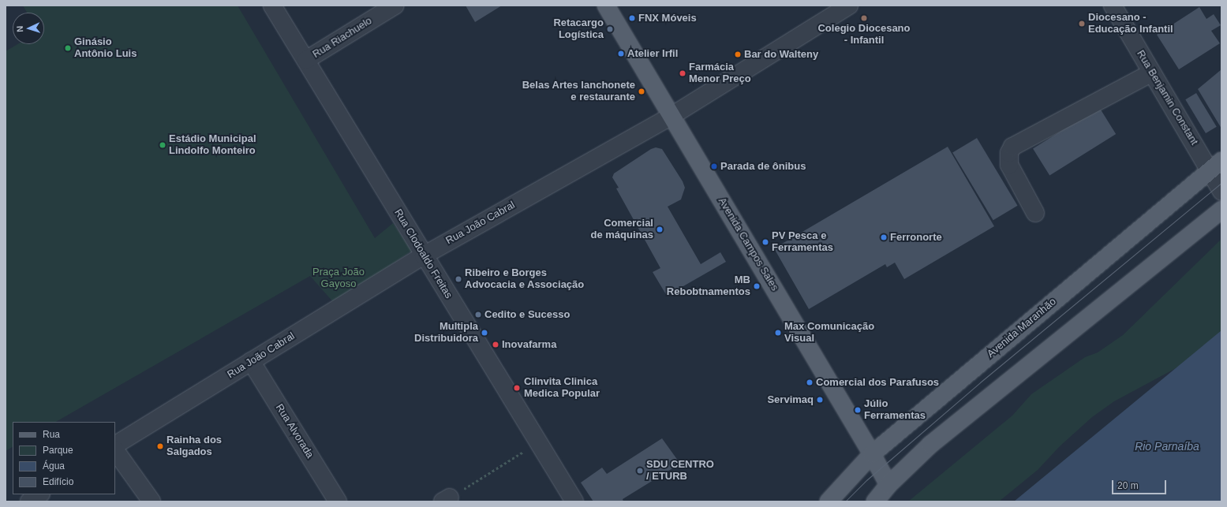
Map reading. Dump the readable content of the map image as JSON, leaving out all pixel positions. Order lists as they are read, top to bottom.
{
  "streets": {
    "main road": ["Avenida Campos Sales", "Avenida Maranhão"],
    "street": [
      "Rua Riachuelo",
      "Rua Benjamin Constant",
      "Rua João Cabral",
      "Rua Clodoaldo Freitas",
      "Rua Alvorada"
    ]
  },
  "crossings": [
    ["Rua Riachuelo", "Rua Clodoaldo Freitas"],
    ["Rua Benjamin Constant", "Avenida Maranhão"],
    ["Rua João Cabral", "Avenida Campos Sales"],
    ["Rua João Cabral", "Rua Clodoaldo Freitas"],
    ["Rua João Cabral", "Rua Alvorada"],
    ["Avenida Campos Sales", "Avenida Maranhão"]
  ],
  "water": ["Rio Parnaíba"],
  "parks": ["Praça João Gayoso"],
  "places": [
    "FNX Móveis",
    "Colegio Diocesano - Infantil",
    "Diocesano - Educação Infantil",
    "Retacargo Logística",
    "Ginásio Antônio Luis",
    "Atelier Irfil",
    "Bar do Walteny",
    "Farmácia Menor Preço",
    "Belas Artes lanchonete e restaurante",
    "Estádio Municipal Lindolfo Monteiro",
    "Parada de ônibus",
    "Comercial de máquinas",
    "Ferronorte",
    "PV Pesca e Ferramentas",
    "Ribeiro e Borges Advocacia e Associação",
    "MB Rebobtnamentos",
    "Cedito e Sucesso",
    "Multipla Distribuidora",
    "Max Comunicação Visual",
    "Inovafarma",
    "Comercial dos Parafusos",
    "Clinvita Clinica Medica Popular",
    "Servimaq",
    "Júlio Ferramentas",
    "Rainha dos Salgados",
    "SDU CENTRO / ETURB"
  ],
  "legend": [
    "Rua",
    "Parque",
    "Água",
    "Edifício"
  ],
  "scale_bar": "20 m",
  "north": "left"
}
